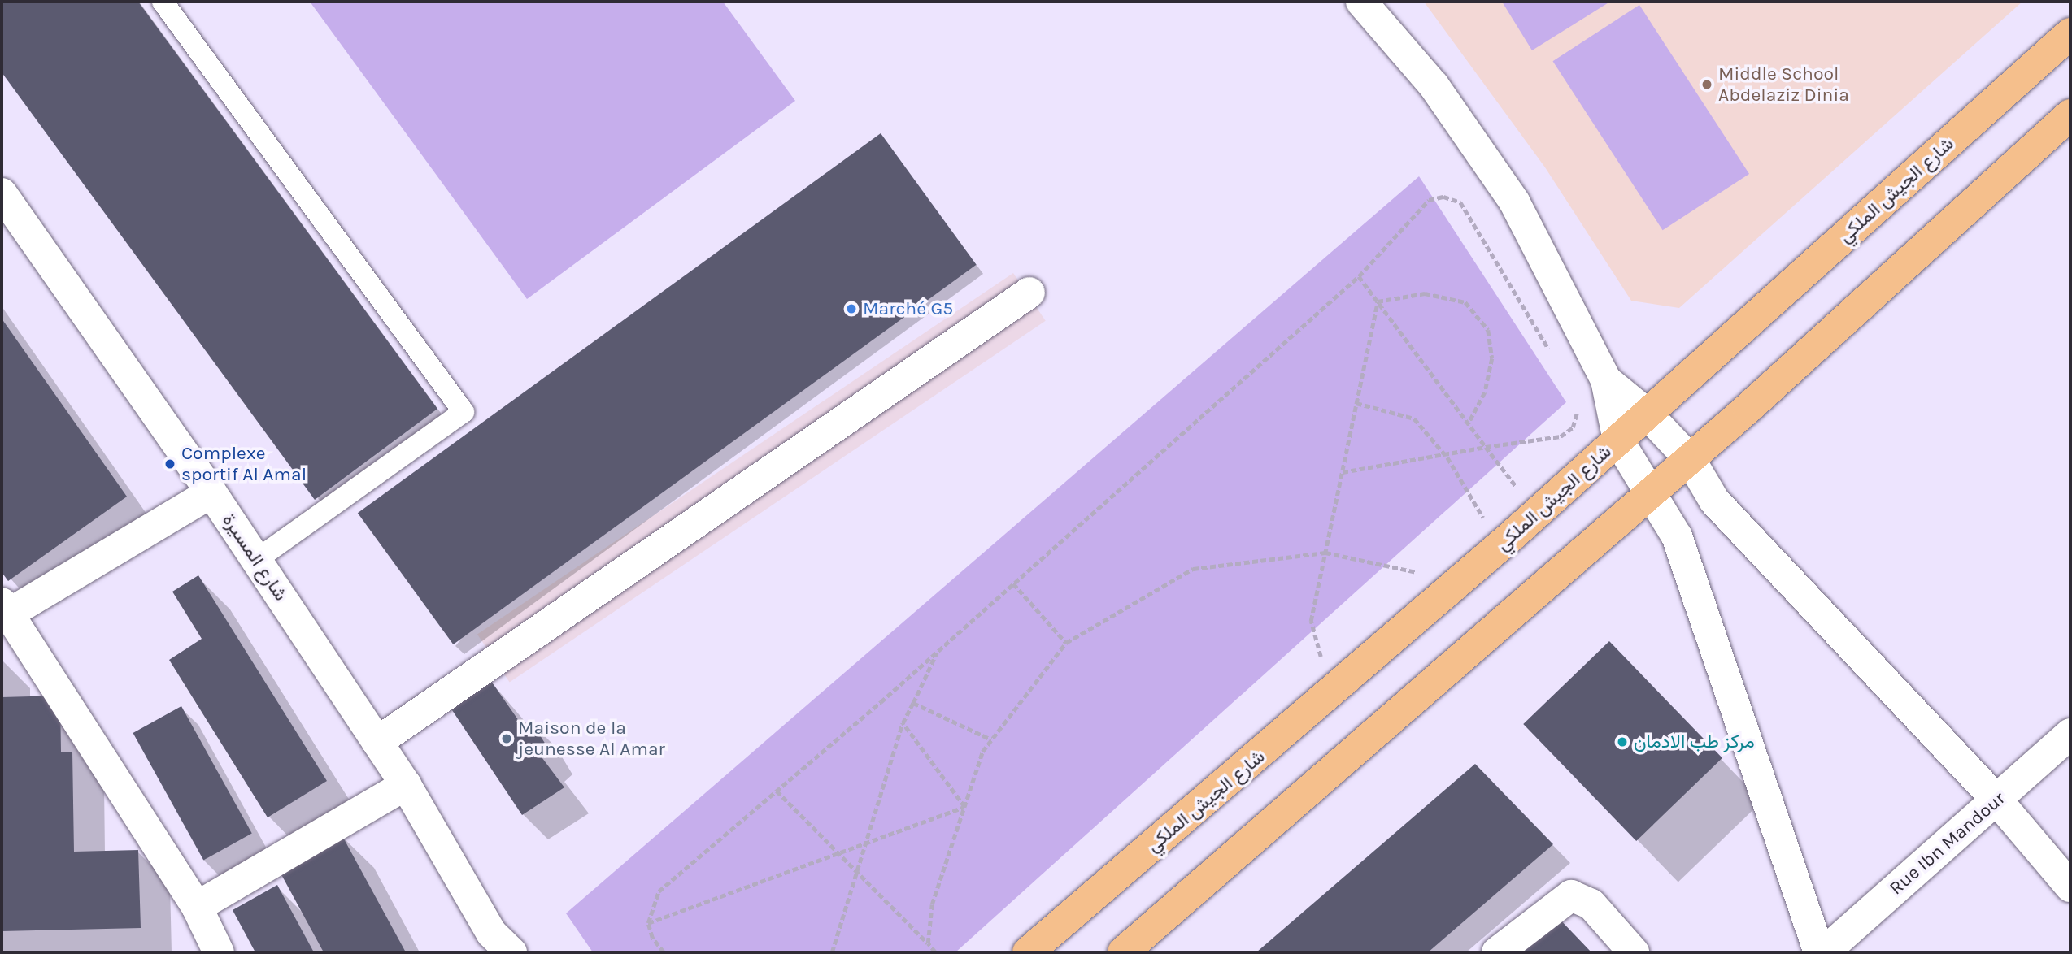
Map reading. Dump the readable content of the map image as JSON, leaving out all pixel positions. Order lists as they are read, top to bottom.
{
  "streets": {
    "main road": ["شارع الجيش الملكي"],
    "street": ["شارع المسيرة", "Rue Ibn Mandour"]
  },
  "places": [
    "Middle School Abdelaziz Dinia",
    "Marché G5",
    "Complexe sportif Al Amal",
    "Maison de la jeunesse Al Amar",
    "مركز طب الادمان"
  ]
}
